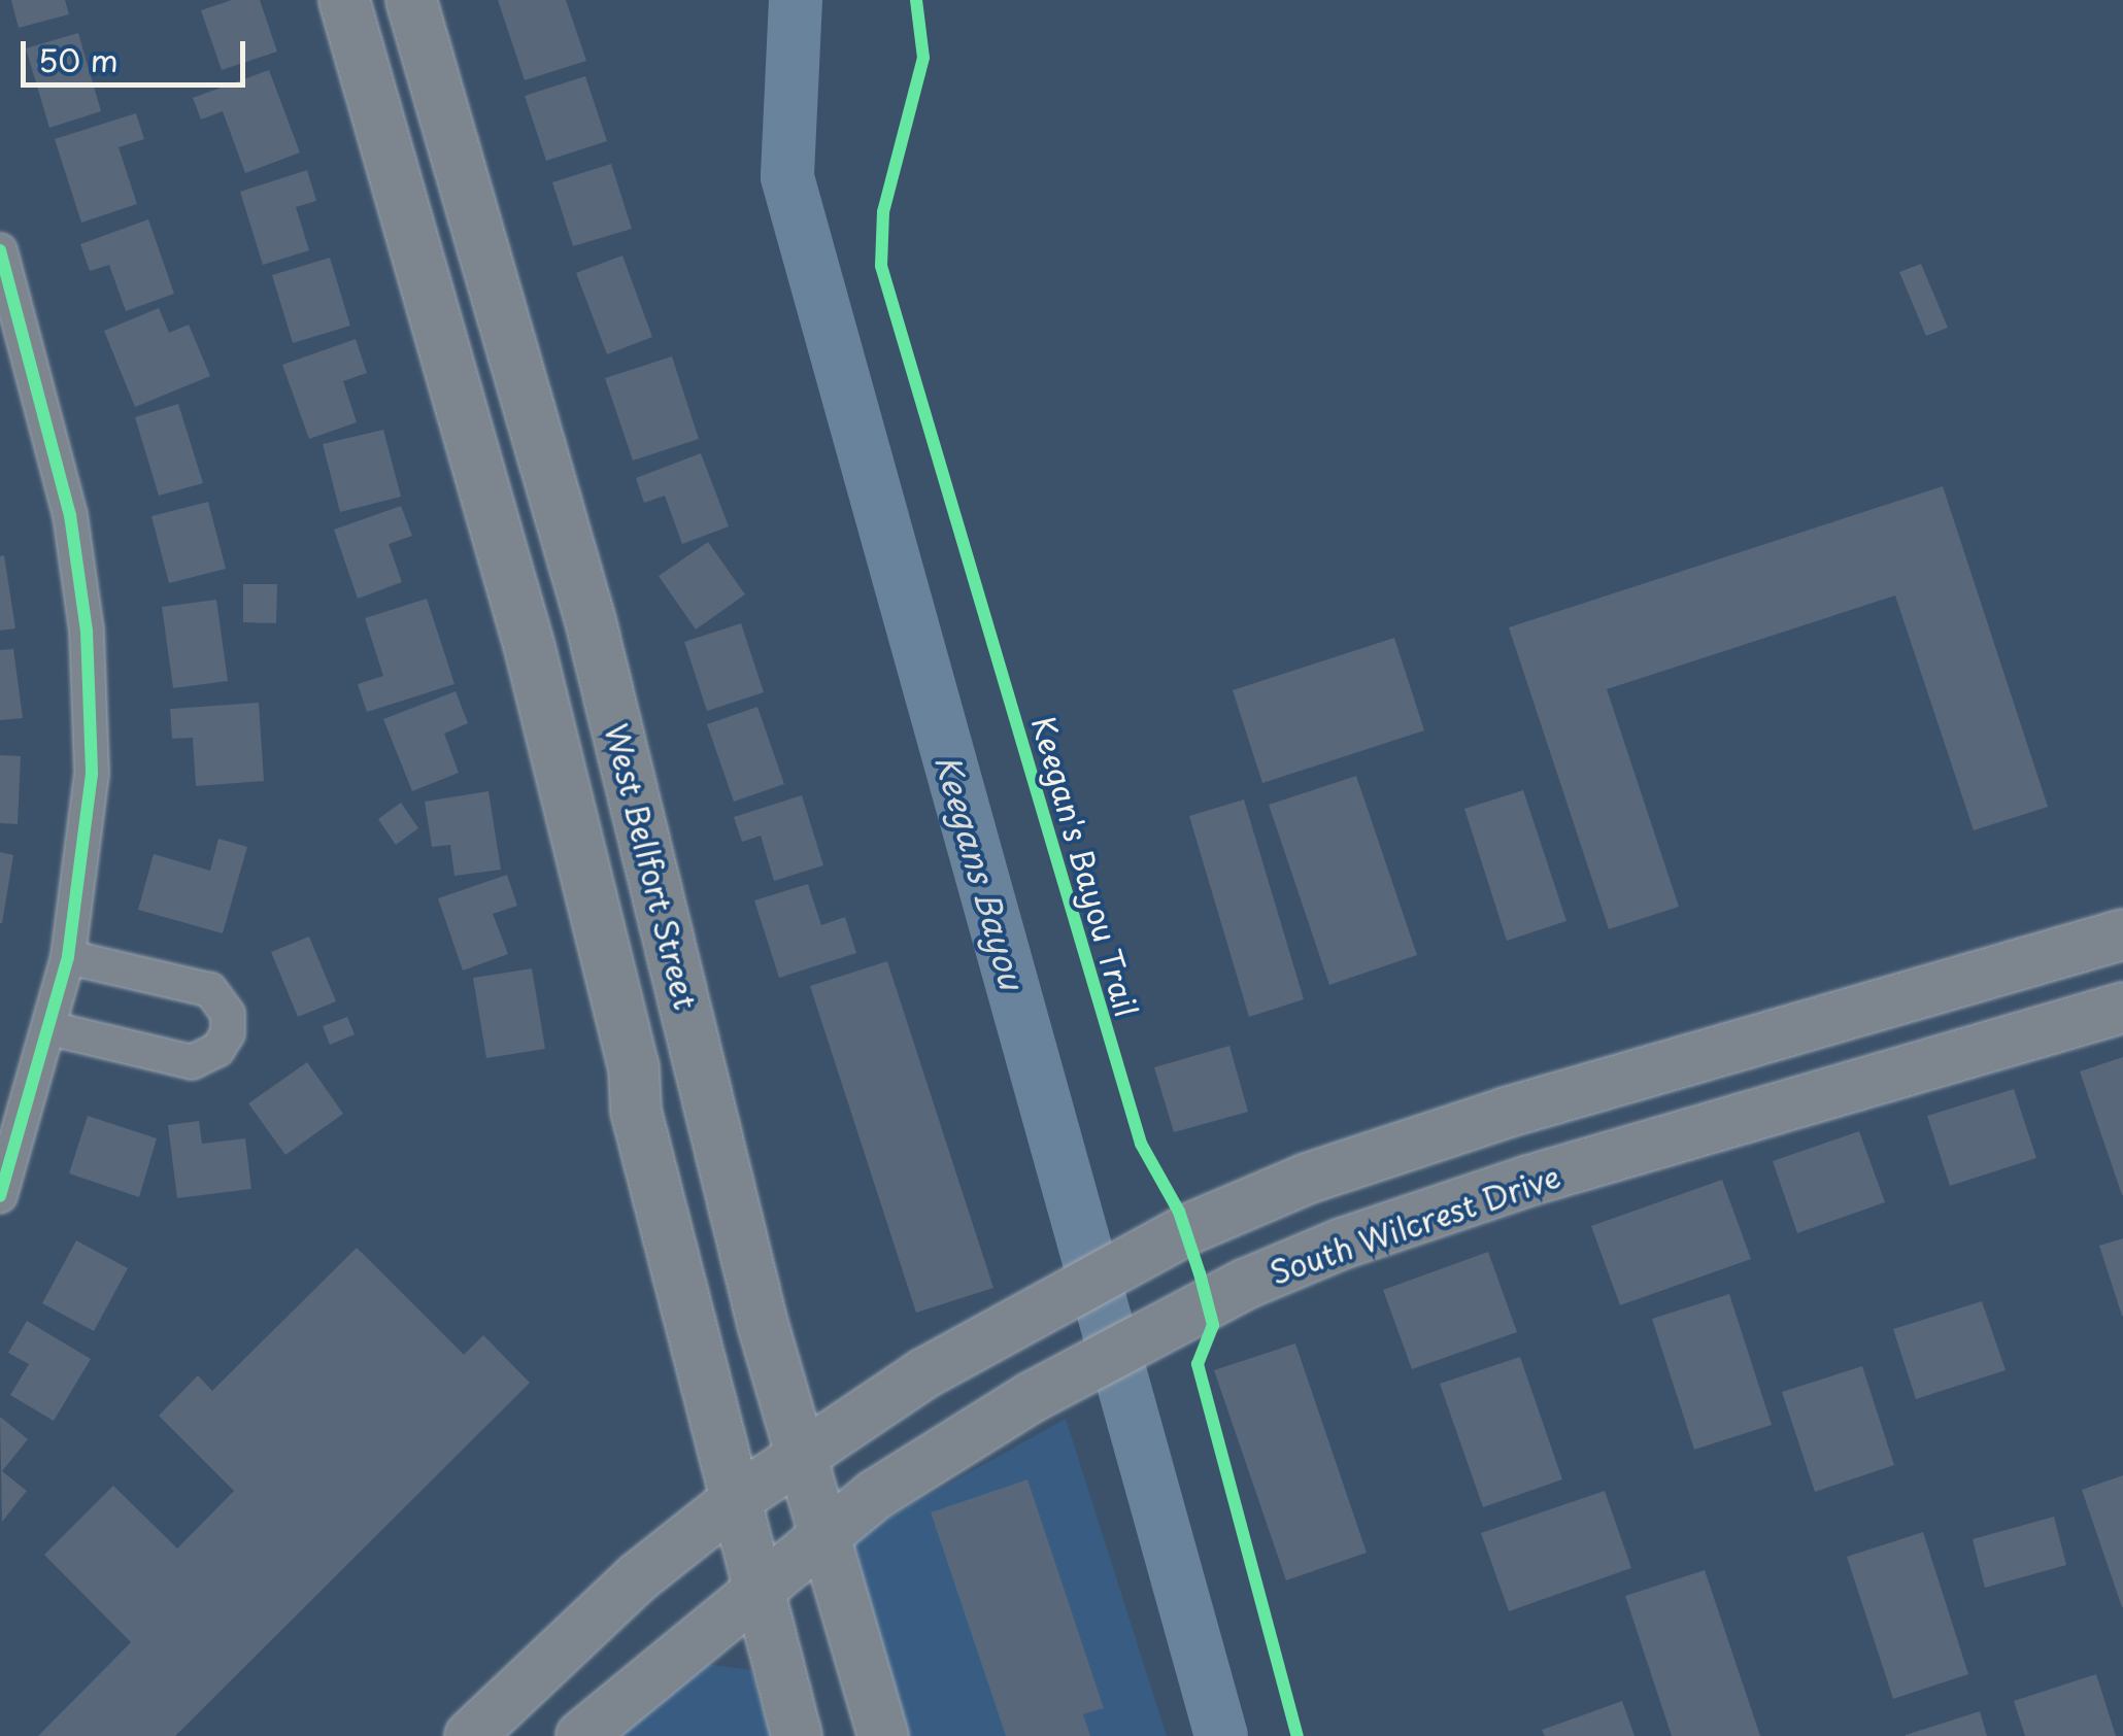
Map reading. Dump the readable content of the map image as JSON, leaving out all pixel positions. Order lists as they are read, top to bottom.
{
  "streets": {
    "main road": ["West Bellfort Street", "South Wilcrest Drive"],
    "cycle path": ["Keegan's Bayou Trail"]
  },
  "crossings": [
    ["West Bellfort Street", "South Wilcrest Drive"]
  ],
  "water": ["Keegans Bayou"],
  "scale_bar": "50 m"
}
